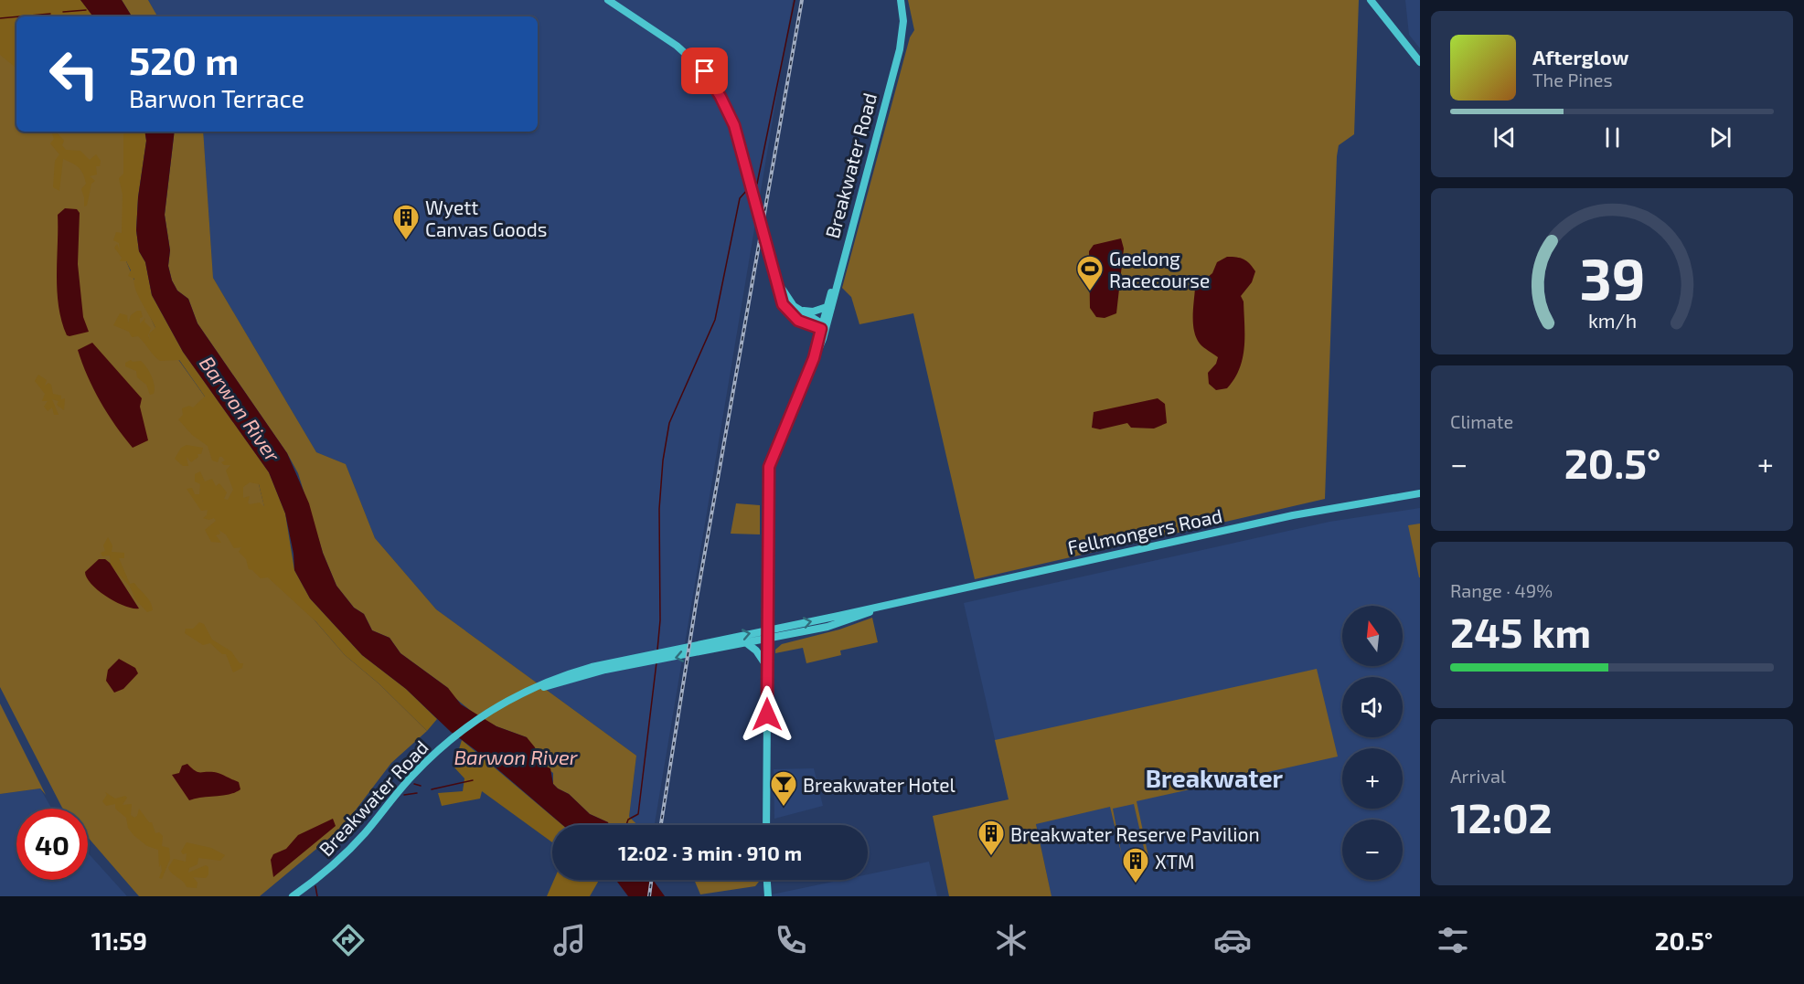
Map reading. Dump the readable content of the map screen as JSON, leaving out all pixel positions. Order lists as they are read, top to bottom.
{
  "streets": {
    "main road": ["Breakwater Road", "Fellmongers Road"]
  },
  "crossings": [
    ["Breakwater Road", "Fellmongers Road"]
  ],
  "districts": ["Breakwater"],
  "water": ["Barwon River"],
  "places": {
    "building": ["Wyett Canvas Goods", "Breakwater Reserve Pavilion", "XTM"],
    "sports": ["Geelong Racecourse"],
    "bar": ["Breakwater Hotel"]
  },
  "north": "top",
  "page": {
    "turn": ["520 m", "Barwon Terrace"],
    "song": ["Afterglow", "The Pines"],
    "tile": [
      "Climate",
      ["Range · 49%", "245 km"],
      ["Arrival", "12:02"]
    ],
    "heat": ["−", "20.5°", "+"],
    "map_buttons": ["+", "−"],
    "limit": "40",
    "trip": "12:02 · 3 min · 910 m",
    "tabs": ["11:59", "20.5°"],
    "gauge": ["39", "km/h"]
  }
}
